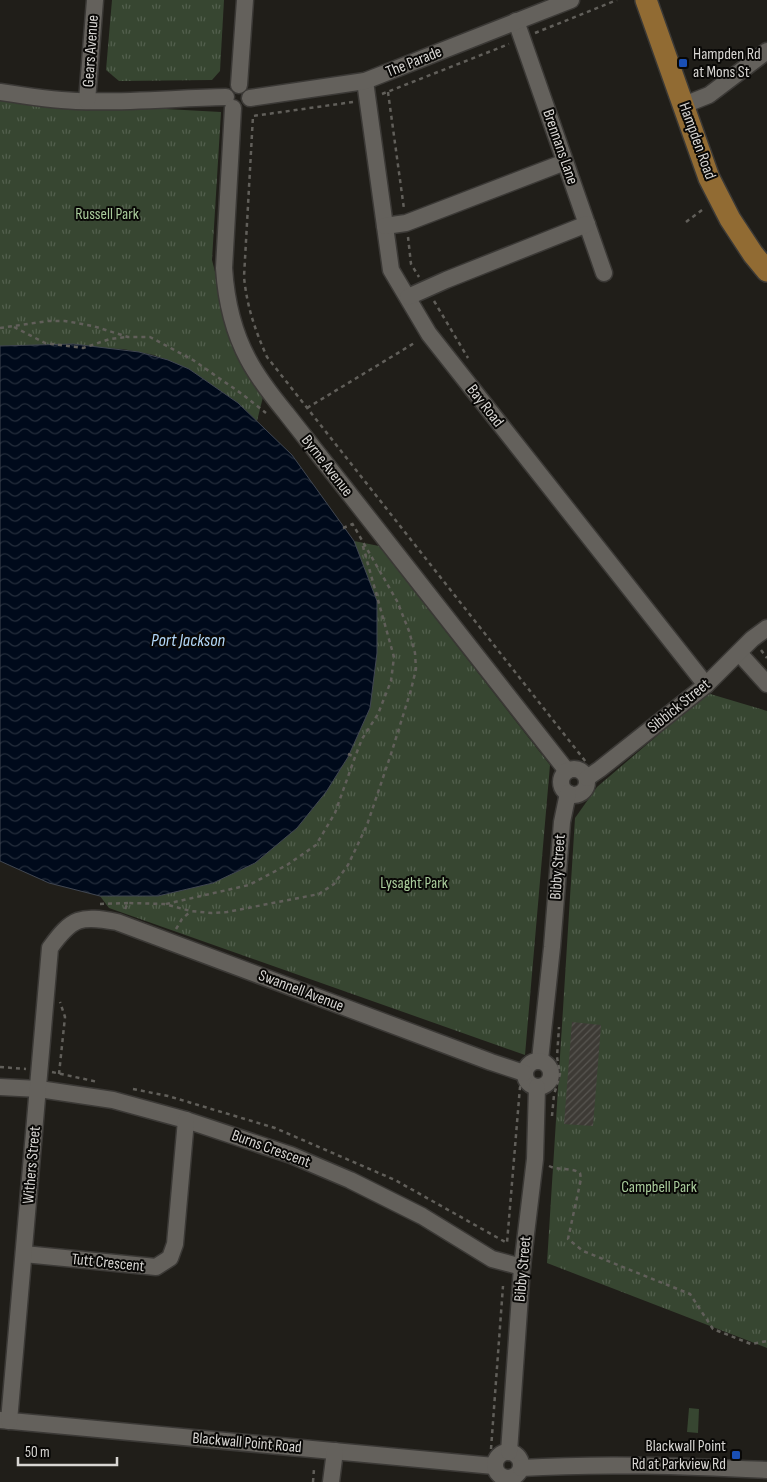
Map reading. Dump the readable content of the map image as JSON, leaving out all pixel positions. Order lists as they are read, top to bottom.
{
  "streets": {
    "main road": ["Hampden Road"],
    "street": [
      "Gears Avenue",
      "The Parade",
      "Brennans Lane",
      "Bay Road",
      "Byrne Avenue",
      "Sibbick Street",
      "Bibby Street",
      "Swannell Avenue",
      "Burns Crescent",
      "Withers Street",
      "Tutt Crescent",
      "Blackwall Point Road"
    ]
  },
  "crossings": [
    ["The Parade", "Brennans Lane"],
    ["The Parade", "Bay Road"],
    ["The Parade", "Byrne Avenue"],
    ["Bay Road", "Sibbick Street"],
    ["Byrne Avenue", "Sibbick Street"],
    ["Byrne Avenue", "Bibby Street"],
    ["Sibbick Street", "Bibby Street"],
    ["Bibby Street", "Swannell Avenue"],
    ["Bibby Street", "Burns Crescent"],
    ["Bibby Street", "Blackwall Point Road"],
    ["Swannell Avenue", "Withers Street"],
    ["Burns Crescent", "Withers Street"],
    ["Burns Crescent", "Tutt Crescent"],
    ["Withers Street", "Tutt Crescent"],
    ["Withers Street", "Blackwall Point Road"]
  ],
  "water": ["Port Jackson"],
  "parks": ["Russell Park", "Lysaght Park", "Campbell Park"],
  "places": {
    "transit": ["Hampden Rd at Mons St", "Blackwall Point Rd at Parkview Rd"]
  },
  "scale_bar": "50 m"
}
